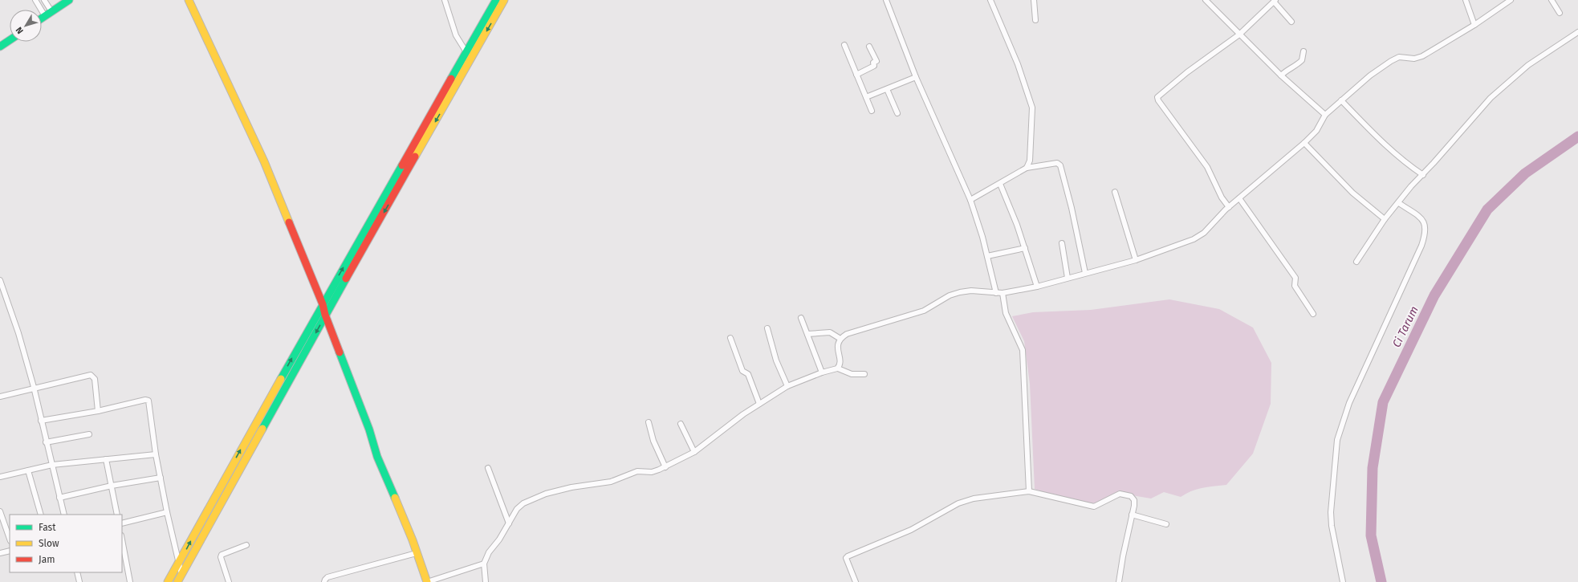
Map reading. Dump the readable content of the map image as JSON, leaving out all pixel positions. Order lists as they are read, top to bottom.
{
  "water": ["Ci Tarum"],
  "legend": ["Fast", "Slow", "Jam"],
  "north": "bottom left"
}
